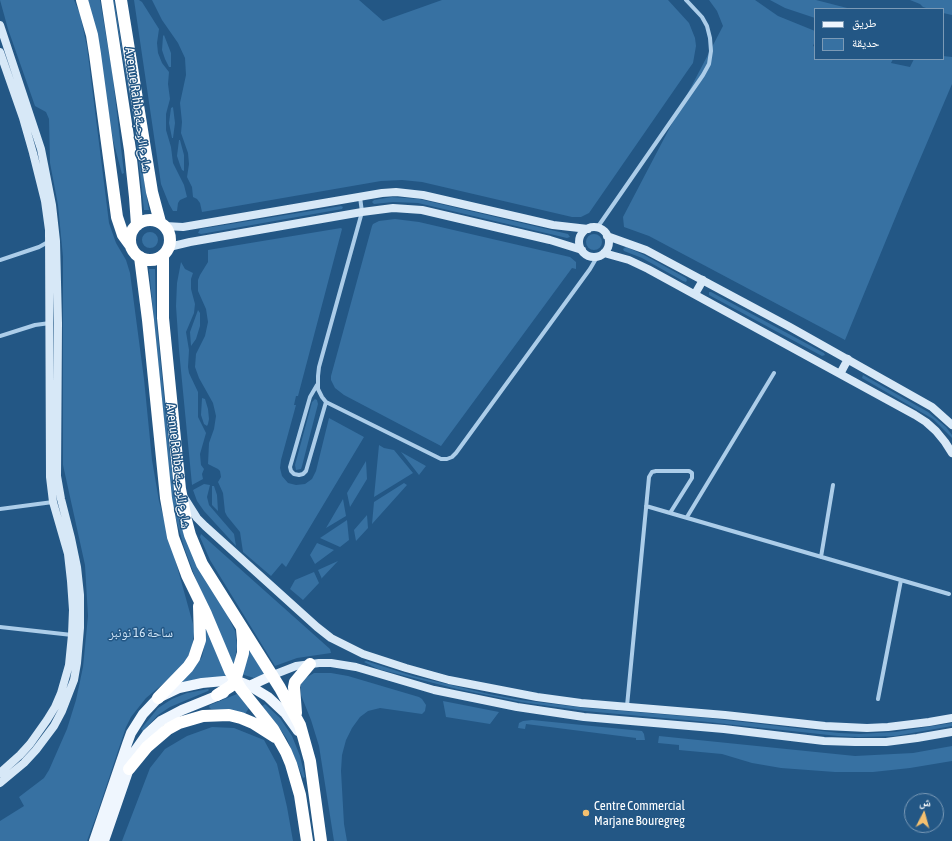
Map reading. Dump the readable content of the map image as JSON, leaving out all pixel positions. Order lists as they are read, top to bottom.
{
  "streets": {
    "highway": ["Avenue Rahba شارع الرحبة"]
  },
  "parks": ["ساحة 16 نونبر"],
  "places": ["Centre Commercial Marjane Bouregreg"],
  "legend": ["طريق", "حديقة"],
  "north": "top"
}
